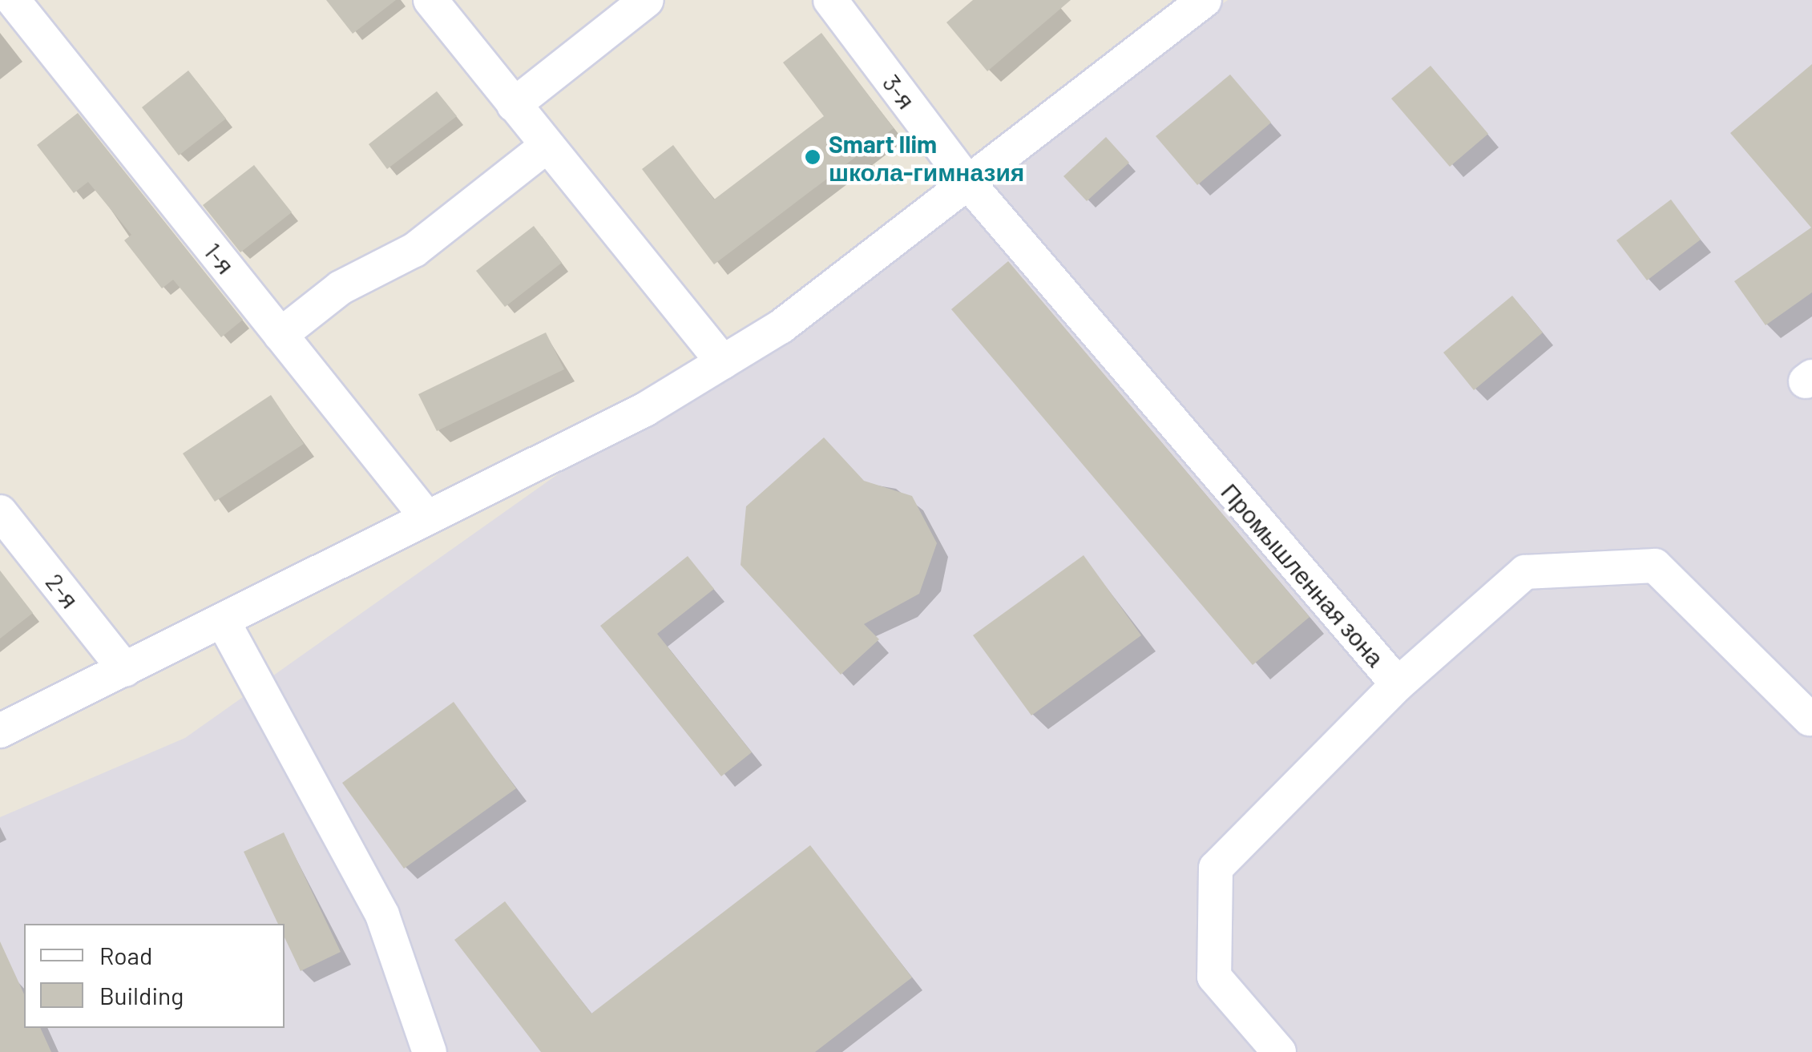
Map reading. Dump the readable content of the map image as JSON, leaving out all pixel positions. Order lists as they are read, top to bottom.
{
  "streets": {
    "street": [
      "3-я",
      "1-я",
      "Промышленная зона",
      "2-я"
    ]
  },
  "crossings": [
    ["3-я", "Промышленная зона"]
  ],
  "places": ["Smart llim школа-гимназия"],
  "legend": ["Road", "Building"]
}
